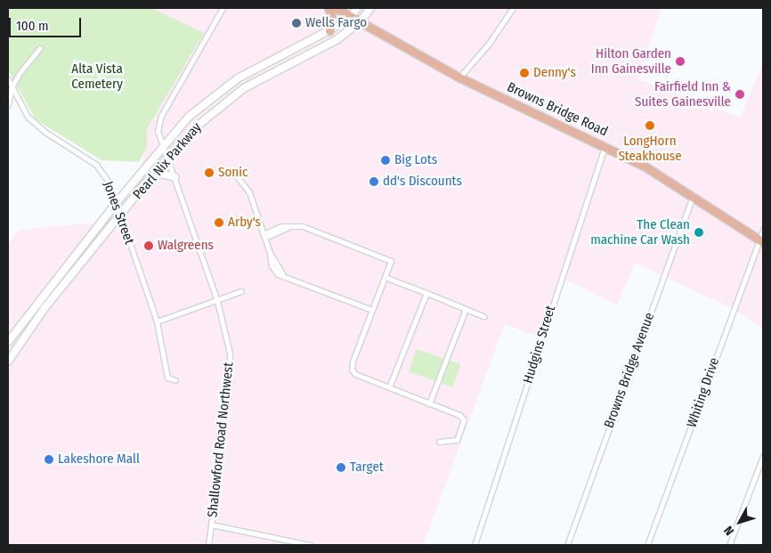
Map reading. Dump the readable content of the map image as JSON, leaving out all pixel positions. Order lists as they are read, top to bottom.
{
  "streets": {
    "main road": ["Browns Bridge Road", "Pearl Nix Parkway"],
    "street": [
      "Jones Street",
      "Hudgins Street",
      "Browns Bridge Avenue",
      "Whiting Drive",
      "Shallowford Road Northwest"
    ]
  },
  "crossings": [
    ["Browns Bridge Road", "Pearl Nix Parkway"],
    ["Browns Bridge Road", "Hudgins Street"],
    ["Browns Bridge Road", "Browns Bridge Avenue"],
    ["Browns Bridge Road", "Whiting Drive"],
    ["Pearl Nix Parkway", "Jones Street"],
    ["Pearl Nix Parkway", "Shallowford Road Northwest"]
  ],
  "parks": ["Alta Vista Cemetery"],
  "places": [
    "Wells Fargo",
    "Hilton Garden Inn Gainesville",
    "Denny's",
    "Fairfield Inn & Suites Gainesville",
    "LongHorn Steakhouse",
    "Big Lots",
    "Sonic",
    "dd's Discounts",
    "Arby's",
    "The Clean machine Car Wash",
    "Walgreens",
    "Lakeshore Mall",
    "Target"
  ],
  "scale_bar": "100 m",
  "north": "bottom left"
}
